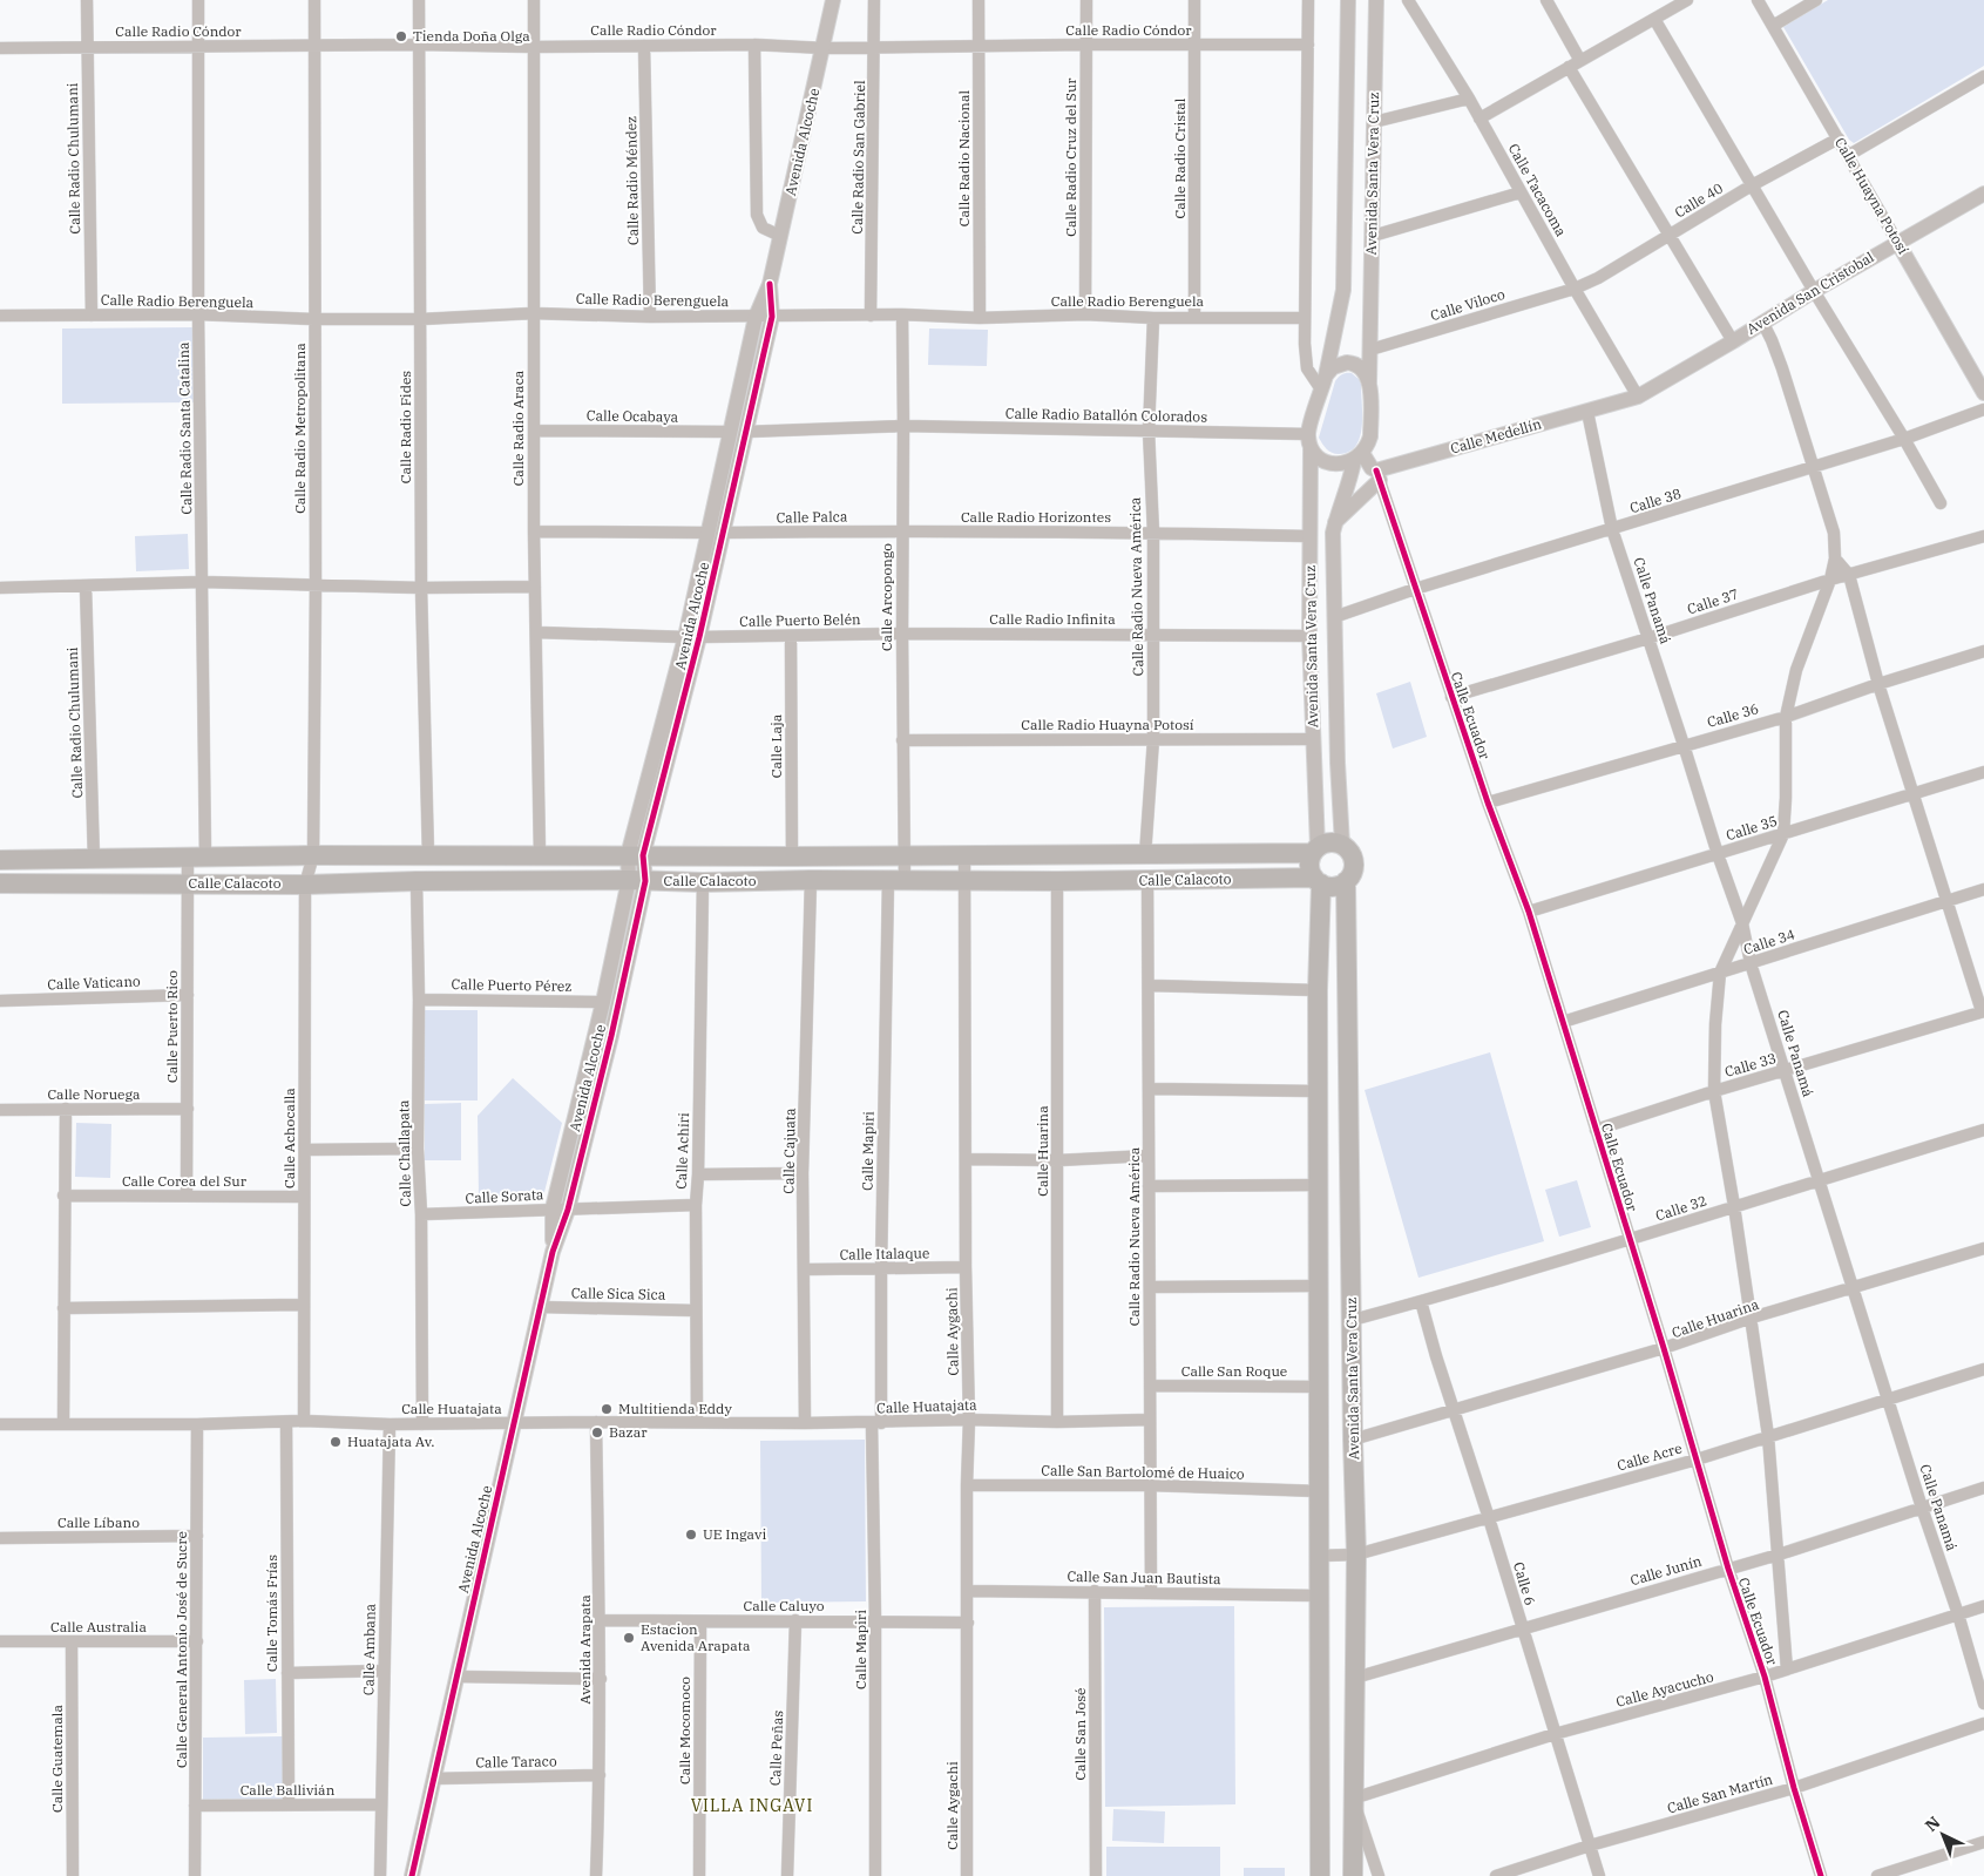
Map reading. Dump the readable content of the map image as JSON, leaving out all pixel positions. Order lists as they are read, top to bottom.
{
  "streets": {
    "main road": ["Avenida Santa Vera Cruz", "Calle Calacoto"],
    "street": [
      "Calle Radio Cóndor",
      "Avenida Alcoche",
      "Calle Radio San Gabriel",
      "Calle Radio Cruz del Sur",
      "Calle Radio Chulumani",
      "Calle Radio Nacional",
      "Calle Radio Cristal",
      "Calle Radio Méndez",
      "Calle Tacacoma",
      "Calle Huayna Potosí",
      "Calle 40",
      "Avenida San Cristobal",
      "Calle Radio Berenguela",
      "Calle Viloco",
      "Calle Radio Batallón Colorados",
      "Calle Ocabaya",
      "Calle Radio Fides",
      "Calle Radio Santa Catalina",
      "Calle Radio Metropolitana",
      "Calle Radio Araca",
      "Calle Medellín",
      "Calle 38",
      "Calle Palca",
      "Calle Radio Horizontes",
      "Calle Radio Nueva América",
      "Calle Arcopongo",
      "Calle Panamá",
      "Calle 37",
      "Calle Radio Infinita",
      "Calle Puerto Belén",
      "Calle Ecuador",
      "Calle 36",
      "Calle Radio Huayna Potosí",
      "Calle Laja",
      "Calle 35",
      "Calle 34",
      "Calle Vaticano",
      "Calle Puerto Pérez",
      "Calle Puerto Rico",
      "Calle 33",
      "Calle Noruega",
      "Calle Achocalla",
      "Calle Achiri",
      "Calle Cajuata",
      "Calle Mapiri",
      "Calle Huarina",
      "Calle Challapata",
      "Calle Corea del Sur",
      "Calle Sorata",
      "Calle 32",
      "Calle Italaque",
      "Calle Sica Sica",
      "Calle Aygachi",
      "Calle San Roque",
      "Calle Huatajata",
      "Calle Acre",
      "Calle San Bartolomé de Huaico",
      "Calle Líbano",
      "Calle Junín",
      "Calle San Juan Bautista",
      "Calle 6",
      "Calle Caluyo",
      "Calle Tomás Frías",
      "Calle Australia",
      "Calle General Antonio José de Sucre",
      "Calle Ambana",
      "Avenida Arapata",
      "Calle Ayacucho",
      "Calle Mocomoco",
      "Calle San José",
      "Calle Peñas",
      "Calle Guatemala",
      "Calle Taraco",
      "Calle Ballivián",
      "Calle San Martín"
    ]
  },
  "crossings": [
    ["Calle Radio Cóndor", "Avenida Alcoche"],
    ["Calle Radio Cóndor", "Calle Radio San Gabriel"],
    ["Calle Radio Cóndor", "Calle Radio Cruz del Sur"],
    ["Calle Radio Cóndor", "Calle Radio Chulumani"],
    ["Calle Radio Cóndor", "Calle Radio Nacional"],
    ["Calle Radio Cóndor", "Calle Radio Cristal"],
    ["Calle Radio Cóndor", "Calle Radio Méndez"],
    ["Calle Radio Cóndor", "Calle Radio Fides"],
    ["Calle Radio Cóndor", "Calle Radio Santa Catalina"],
    ["Calle Radio Cóndor", "Calle Radio Metropolitana"],
    ["Calle Radio Cóndor", "Calle Radio Araca"],
    ["Avenida Alcoche", "Calle Radio Berenguela"],
    ["Avenida Alcoche", "Calle Ocabaya"],
    ["Avenida Alcoche", "Calle Palca"],
    ["Avenida Alcoche", "Calle Puerto Belén"],
    ["Avenida Alcoche", "Calle Calacoto"],
    ["Avenida Alcoche", "Calle Puerto Pérez"],
    ["Avenida Alcoche", "Calle Sorata"],
    ["Avenida Alcoche", "Calle Sica Sica"],
    ["Avenida Alcoche", "Calle Huatajata"],
    ["Avenida Alcoche", "Calle Taraco"],
    ["Calle Radio San Gabriel", "Calle Radio Berenguela"],
    ["Calle Radio Cruz del Sur", "Calle Radio Berenguela"],
    ["Calle Radio Chulumani", "Calle Radio Berenguela"],
    ["Calle Radio Chulumani", "Calle Calacoto"],
    ["Calle Radio Nacional", "Calle Radio Berenguela"],
    ["Calle Radio Cristal", "Calle Radio Berenguela"],
    ["Avenida Santa Vera Cruz", "Calle Viloco"],
    ["Avenida Santa Vera Cruz", "Calle Radio Batallón Colorados"],
    ["Avenida Santa Vera Cruz", "Calle 38"],
    ["Avenida Santa Vera Cruz", "Calle Radio Horizontes"],
    ["Avenida Santa Vera Cruz", "Calle Radio Infinita"],
    ["Avenida Santa Vera Cruz", "Calle Radio Huayna Potosí"],
    ["Avenida Santa Vera Cruz", "Calle Calacoto"],
    ["Avenida Santa Vera Cruz", "Calle Huarina"],
    ["Avenida Santa Vera Cruz", "Calle 32"],
    ["Avenida Santa Vera Cruz", "Calle Acre"],
    ["Avenida Santa Vera Cruz", "Calle Junín"],
    ["Avenida Santa Vera Cruz", "Calle Ayacucho"],
    ["Calle Radio Méndez", "Calle Radio Berenguela"],
    ["Calle Tacacoma", "Calle 40"],
    ["Calle Tacacoma", "Avenida San Cristobal"],
    ["Calle Tacacoma", "Calle Viloco"],
    ["Calle Tacacoma", "Calle Medellín"],
    ["Calle Huayna Potosí", "Calle 40"],
    ["Calle Huayna Potosí", "Avenida San Cristobal"],
    ["Calle 40", "Calle Viloco"],
    ["Avenida San Cristobal", "Calle Medellín"],
    ["Calle Radio Berenguela", "Calle Radio Fides"],
    ["Calle Radio Berenguela", "Calle Radio Santa Catalina"],
    ["Calle Radio Berenguela", "Calle Radio Metropolitana"],
    ["Calle Radio Berenguela", "Calle Radio Araca"],
    ["Calle Radio Berenguela", "Calle Radio Nueva América"],
    ["Calle Radio Berenguela", "Calle Arcopongo"],
    ["Calle Radio Batallón Colorados", "Calle Radio Nueva América"],
    ["Calle Radio Batallón Colorados", "Calle Arcopongo"],
    ["Calle Ocabaya", "Calle Radio Araca"],
    ["Calle Radio Fides", "Calle Calacoto"],
    ["Calle Radio Santa Catalina", "Calle Calacoto"],
    ["Calle Radio Santa Catalina", "Calle Puerto Rico"],
    ["Calle Radio Metropolitana", "Calle Calacoto"],
    ["Calle Radio Metropolitana", "Calle Achocalla"],
    ["Calle Radio Araca", "Calle Puerto Belén"],
    ["Calle Radio Araca", "Calle Calacoto"],
    ["Calle Medellín", "Calle Panamá"],
    ["Calle Medellín", "Calle Ecuador"],
    ["Calle 38", "Calle Panamá"],
    ["Calle 38", "Calle Ecuador"],
    ["Calle Palca", "Calle Radio Horizontes"],
    ["Calle Palca", "Calle Arcopongo"],
    ["Calle Radio Horizontes", "Calle Radio Nueva América"],
    ["Calle Radio Horizontes", "Calle Arcopongo"],
    ["Calle Radio Nueva América", "Calle Radio Infinita"],
    ["Calle Radio Nueva América", "Calle Radio Huayna Potosí"],
    ["Calle Radio Nueva América", "Calle Calacoto"],
    ["Calle Radio Nueva América", "Calle San Roque"],
    ["Calle Radio Nueva América", "Calle Huatajata"],
    ["Calle Radio Nueva América", "Calle San Bartolomé de Huaico"],
    ["Calle Radio Nueva América", "Calle San Juan Bautista"],
    ["Calle Arcopongo", "Calle Radio Infinita"],
    ["Calle Arcopongo", "Calle Puerto Belén"],
    ["Calle Arcopongo", "Calle Radio Huayna Potosí"],
    ["Calle Arcopongo", "Calle Calacoto"],
    ["Calle Arcopongo", "Calle Mapiri"],
    ["Calle Panamá", "Calle 37"],
    ["Calle Panamá", "Calle 36"],
    ["Calle Panamá", "Calle 35"],
    ["Calle Panamá", "Calle 34"],
    ["Calle Panamá", "Calle 33"],
    ["Calle Panamá", "Calle Huarina"],
    ["Calle Panamá", "Calle 32"],
    ["Calle Panamá", "Calle Acre"],
    ["Calle Panamá", "Calle Junín"],
    ["Calle Panamá", "Calle Ayacucho"],
    ["Calle 37", "Calle Ecuador"],
    ["Calle Radio Infinita", "Calle Puerto Belén"],
    ["Calle Puerto Belén", "Calle Laja"],
    ["Calle Ecuador", "Calle 36"],
    ["Calle Ecuador", "Calle 35"],
    ["Calle Ecuador", "Calle 34"],
    ["Calle Ecuador", "Calle 33"],
    ["Calle Ecuador", "Calle Huarina"],
    ["Calle Ecuador", "Calle 32"],
    ["Calle Ecuador", "Calle Acre"],
    ["Calle Ecuador", "Calle Junín"],
    ["Calle Ecuador", "Calle Ayacucho"],
    ["Calle Ecuador", "Calle San Martín"],
    ["Calle Laja", "Calle Calacoto"],
    ["Calle Calacoto", "Calle Puerto Rico"],
    ["Calle Calacoto", "Calle Achocalla"],
    ["Calle Calacoto", "Calle Achiri"],
    ["Calle Calacoto", "Calle Cajuata"],
    ["Calle Calacoto", "Calle Mapiri"],
    ["Calle Calacoto", "Calle Huarina"],
    ["Calle Calacoto", "Calle Challapata"],
    ["Calle Calacoto", "Calle Aygachi"],
    ["Calle Vaticano", "Calle Puerto Rico"],
    ["Calle Puerto Pérez", "Calle Challapata"],
    ["Calle Puerto Rico", "Calle Noruega"],
    ["Calle Puerto Rico", "Calle Corea del Sur"],
    ["Calle Achocalla", "Calle Corea del Sur"],
    ["Calle Achocalla", "Calle Huatajata"],
    ["Calle Achiri", "Calle Sorata"],
    ["Calle Achiri", "Calle Sica Sica"],
    ["Calle Achiri", "Calle Huatajata"],
    ["Calle Cajuata", "Calle Italaque"],
    ["Calle Cajuata", "Calle Huatajata"],
    ["Calle Mapiri", "Calle Italaque"],
    ["Calle Mapiri", "Calle Huatajata"],
    ["Calle Mapiri", "Calle Caluyo"],
    ["Calle Huarina", "Calle Huatajata"],
    ["Calle Huarina", "Calle 6"],
    ["Calle Challapata", "Calle Sorata"],
    ["Calle Challapata", "Calle Huatajata"],
    ["Calle 32", "Calle 6"],
    ["Calle Italaque", "Calle Aygachi"],
    ["Calle Aygachi", "Calle Huatajata"],
    ["Calle Aygachi", "Calle San Bartolomé de Huaico"],
    ["Calle Aygachi", "Calle San Juan Bautista"],
    ["Calle Aygachi", "Calle Caluyo"],
    ["Calle Huatajata", "Calle Tomás Frías"],
    ["Calle Huatajata", "Calle General Antonio José de Sucre"],
    ["Calle Huatajata", "Calle Ambana"],
    ["Calle Huatajata", "Avenida Arapata"],
    ["Calle Acre", "Calle 6"],
    ["Calle Líbano", "Calle General Antonio José de Sucre"],
    ["Calle Junín", "Calle 6"],
    ["Calle San Juan Bautista", "Calle San José"],
    ["Calle 6", "Calle Ayacucho"],
    ["Calle 6", "Calle San Martín"],
    ["Calle Caluyo", "Avenida Arapata"],
    ["Calle Caluyo", "Calle Mocomoco"],
    ["Calle Caluyo", "Calle Peñas"],
    ["Calle Tomás Frías", "Calle Ballivián"],
    ["Calle Australia", "Calle General Antonio José de Sucre"],
    ["Calle Australia", "Calle Guatemala"],
    ["Calle General Antonio José de Sucre", "Calle Ballivián"],
    ["Calle Ambana", "Calle Ballivián"],
    ["Avenida Arapata", "Calle Taraco"]
  ],
  "districts": ["VILLA INGAVI"],
  "places": [
    "Tienda Doña Olga",
    "Multitienda Eddy",
    "Bazar",
    "Huatajata Av.",
    "UE Ingavi",
    "Estacion Avenida Arapata"
  ],
  "north": "top left"
}
